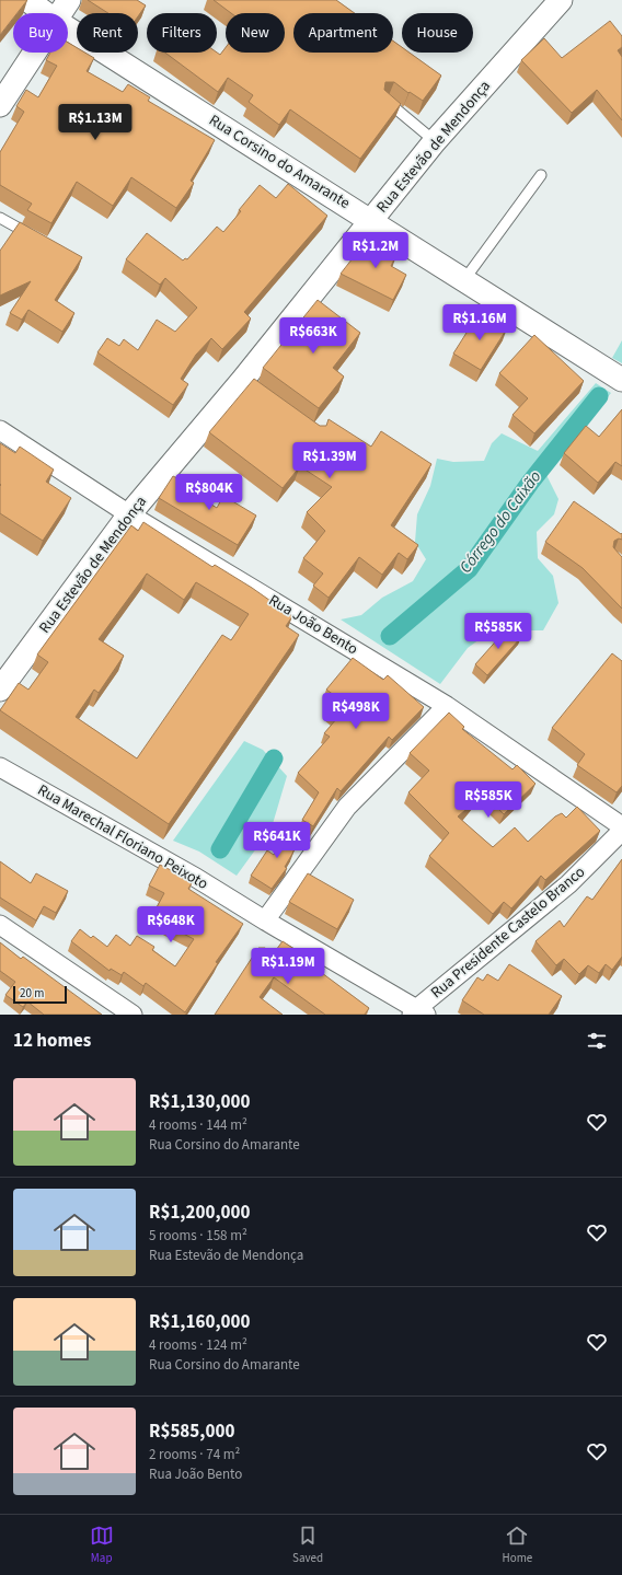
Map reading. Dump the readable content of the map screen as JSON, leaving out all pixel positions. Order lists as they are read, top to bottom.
{
  "streets": {
    "street": [
      "Rua Estevão de Mendonça",
      "Rua Corsino do Amarante",
      "Rua João Bento",
      "Rua Marechal Floriano Peixoto",
      "Rua Presidente Castelo Branco"
    ]
  },
  "crossings": [
    ["Rua Estevão de Mendonça", "Rua Corsino do Amarante"],
    ["Rua Estevão de Mendonça", "Rua João Bento"],
    ["Rua Marechal Floriano Peixoto", "Rua Presidente Castelo Branco"]
  ],
  "water": ["Córrego do Caixão"],
  "scale_bar": "20 m",
  "page": {
    "chip": [
      "Buy",
      "Rent",
      "Filters",
      "New",
      "Apartment",
      "House"
    ],
    "price": [
      "R$1.13M",
      "R$1.2M",
      "R$1.16M",
      "R$663K",
      "R$1.39M",
      "R$804K",
      "R$585K",
      "R$498K",
      "R$585K",
      "R$641K",
      "R$648K",
      "R$1.19M"
    ],
    "scale": "20 m",
    "heading": "12 homes",
    "list": [
      {
        "name": "R$1,130,000",
        "note": "4 rooms · 144 m² · Rua Corsino do Amarante"
      },
      {
        "name": "R$1,200,000",
        "note": "5 rooms · 158 m² · Rua Estevão de Mendonça"
      },
      {
        "name": "R$1,160,000",
        "note": "4 rooms · 124 m² · Rua Corsino do Amarante"
      },
      {
        "name": "R$585,000",
        "note": "2 rooms · 74 m² · Rua João Bento"
      }
    ],
    "tabs": ["Map", "Saved", "Home"]
  }
}
